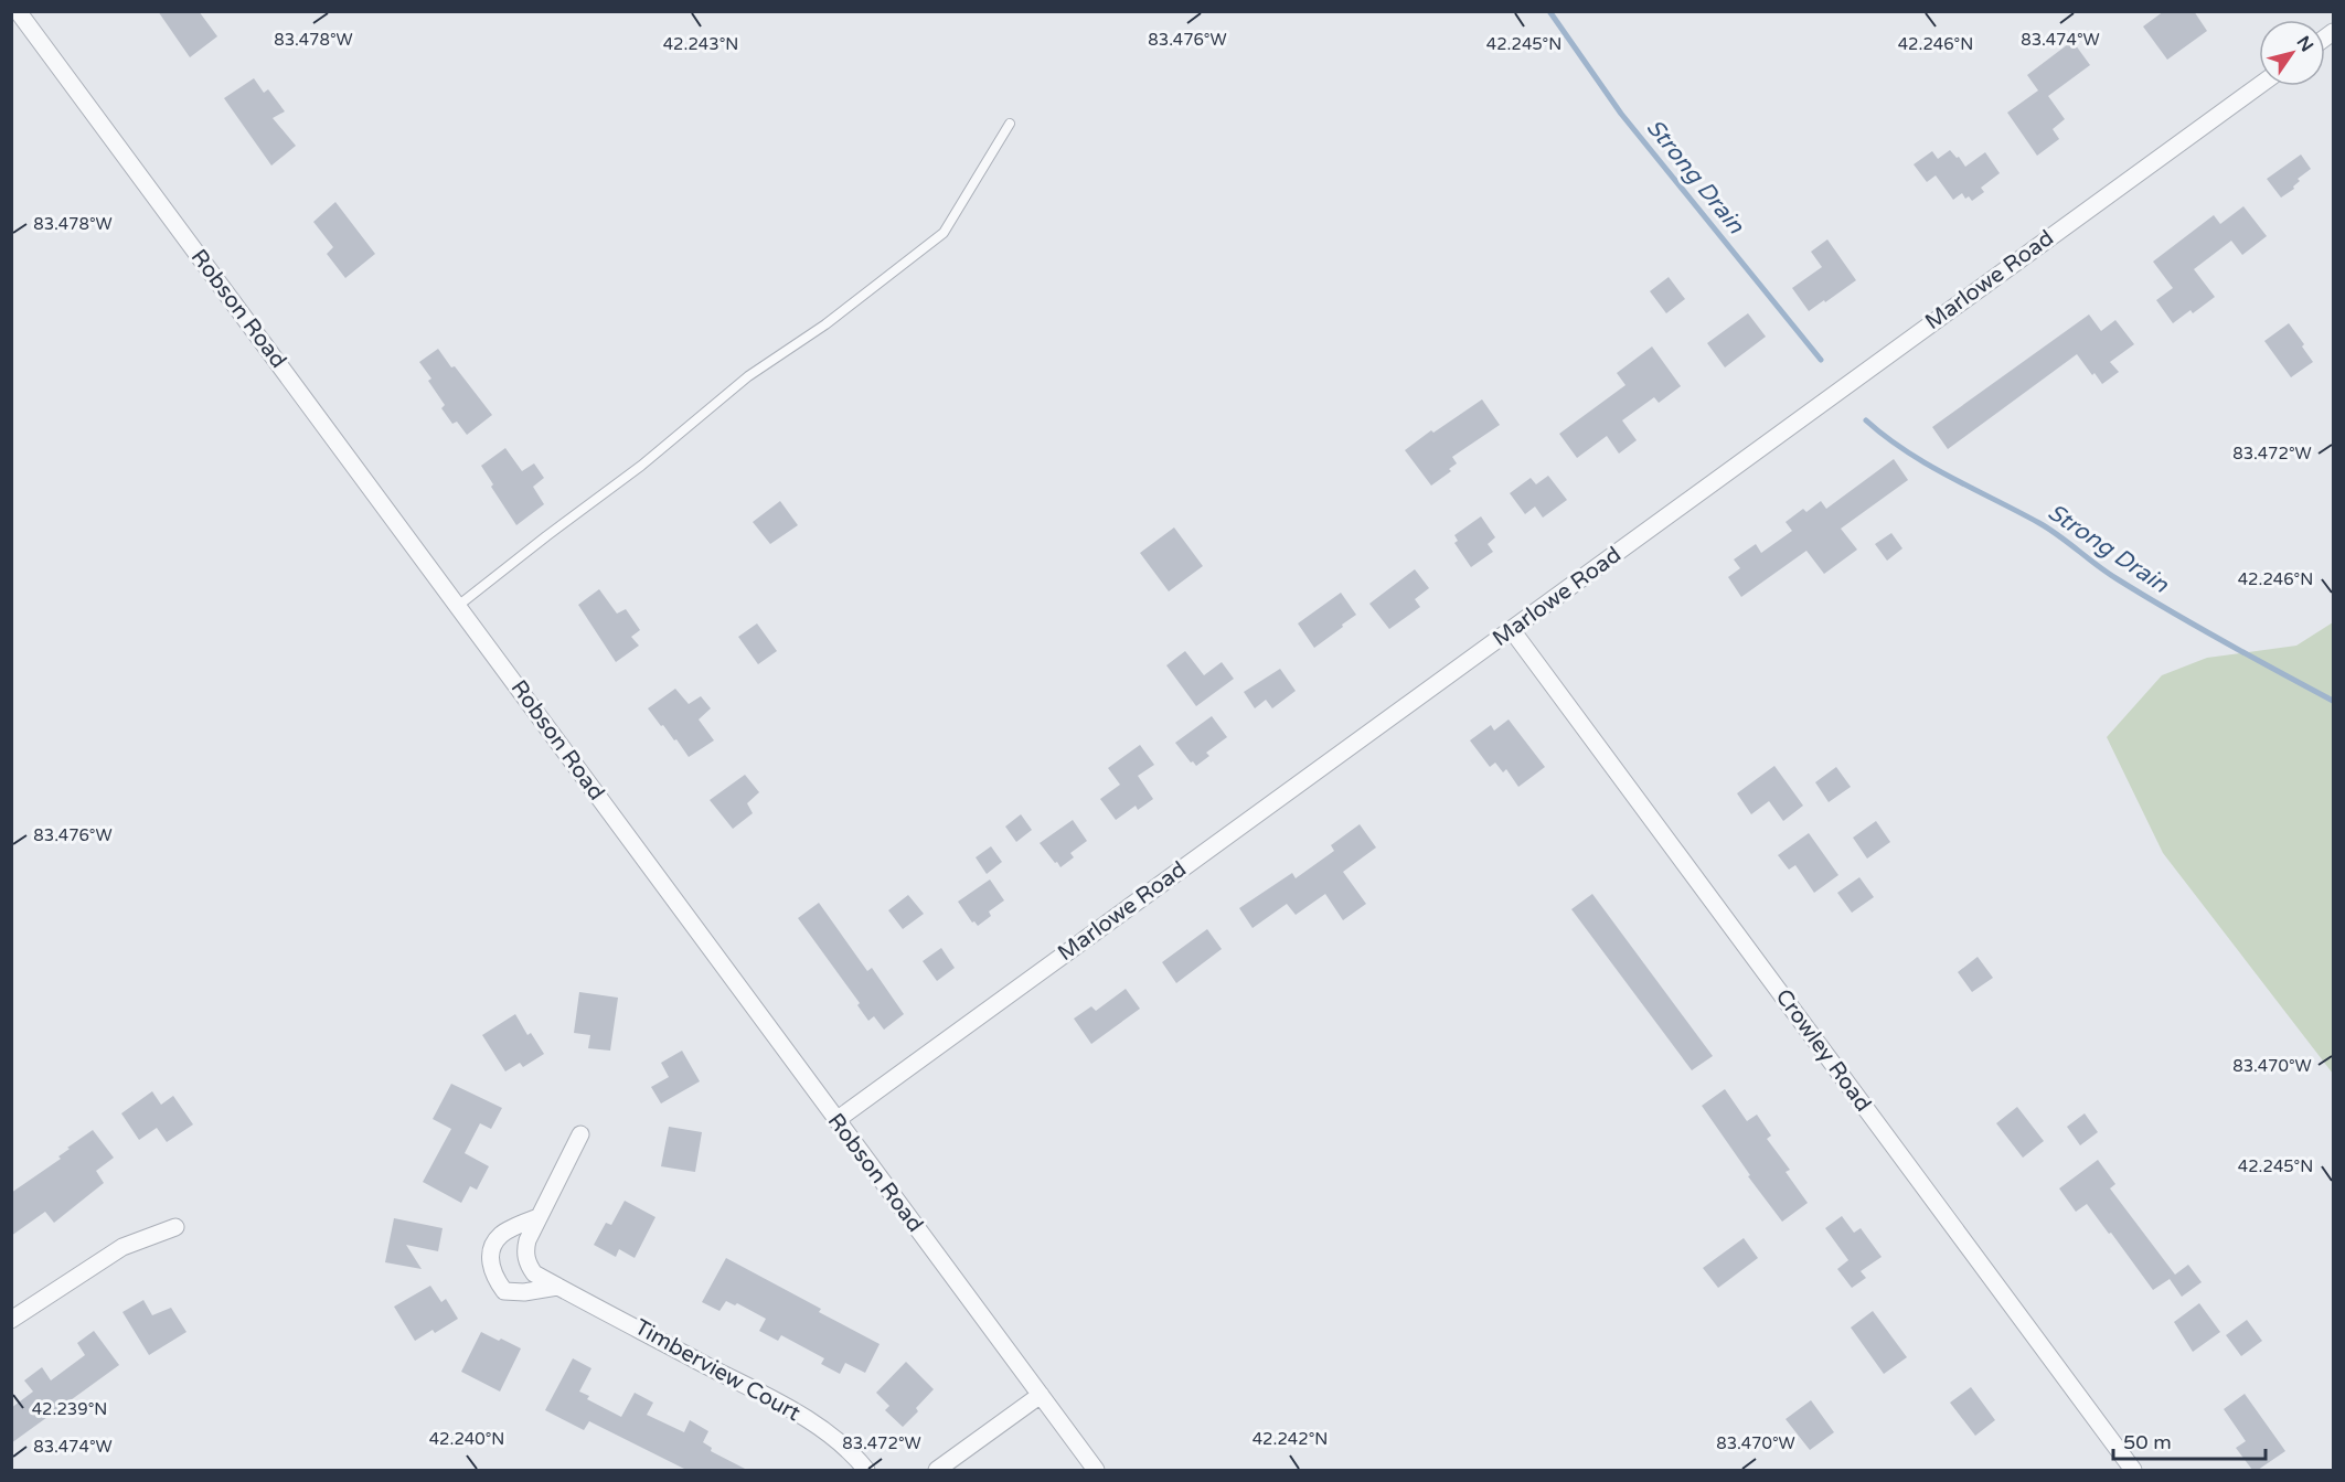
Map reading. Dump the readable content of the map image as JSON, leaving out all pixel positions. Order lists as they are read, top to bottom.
{
  "streets": {
    "street": [
      "Marlowe Road",
      "Robson Road",
      "Crowley Road",
      "Timberview Court"
    ]
  },
  "crossings": [
    ["Marlowe Road", "Robson Road"],
    ["Marlowe Road", "Crowley Road"]
  ],
  "water": ["Strong Drain"],
  "scale_bar": "50 m",
  "north": "top right",
  "coordinates": [
    "83.478°W",
    "83.476°W",
    "83.474°W",
    "42.243°N",
    "42.245°N",
    "42.246°N",
    "83.472°W",
    "83.470°W",
    "42.239°N",
    "42.240°N",
    "42.242°N"
  ]
}
